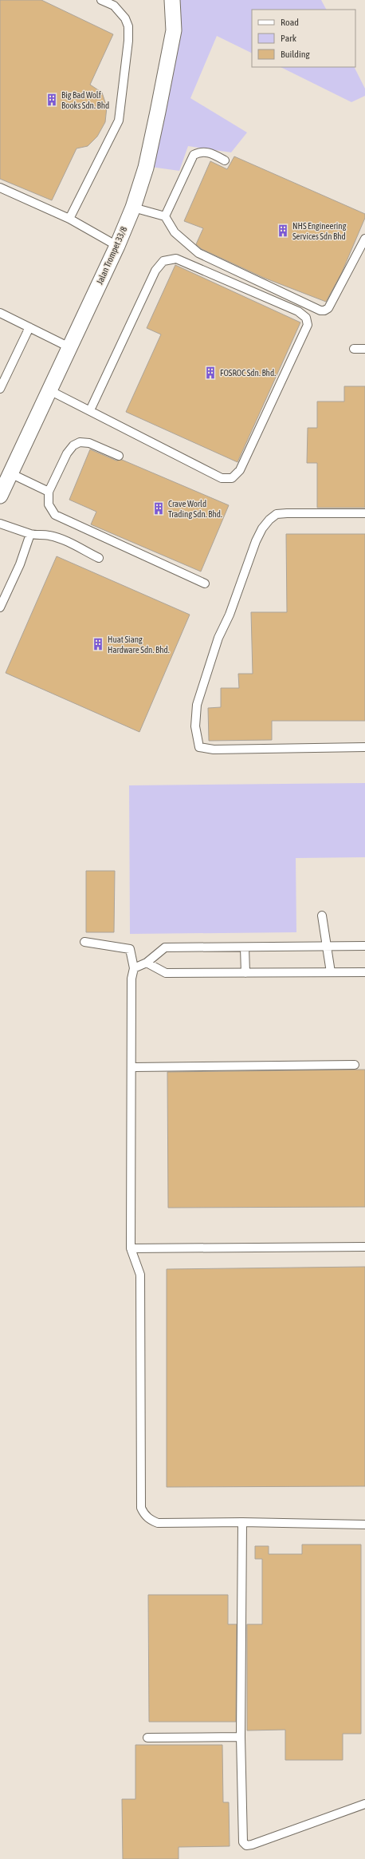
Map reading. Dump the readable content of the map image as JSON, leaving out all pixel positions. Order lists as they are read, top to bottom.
{
  "streets": {
    "street": ["Jalan Trompet 33/8"]
  },
  "places": {
    "building": [
      "Big Bad Wolf Books Sdn. Bhd",
      "NHS Engineering Services Sdn Bhd",
      "FOSROC Sdn. Bhd.",
      "Crave World Trading Sdn. Bhd.",
      "Huat Siang Hardware Sdn. Bhd."
    ]
  },
  "legend": ["Road", "Park", "Building"]
}
